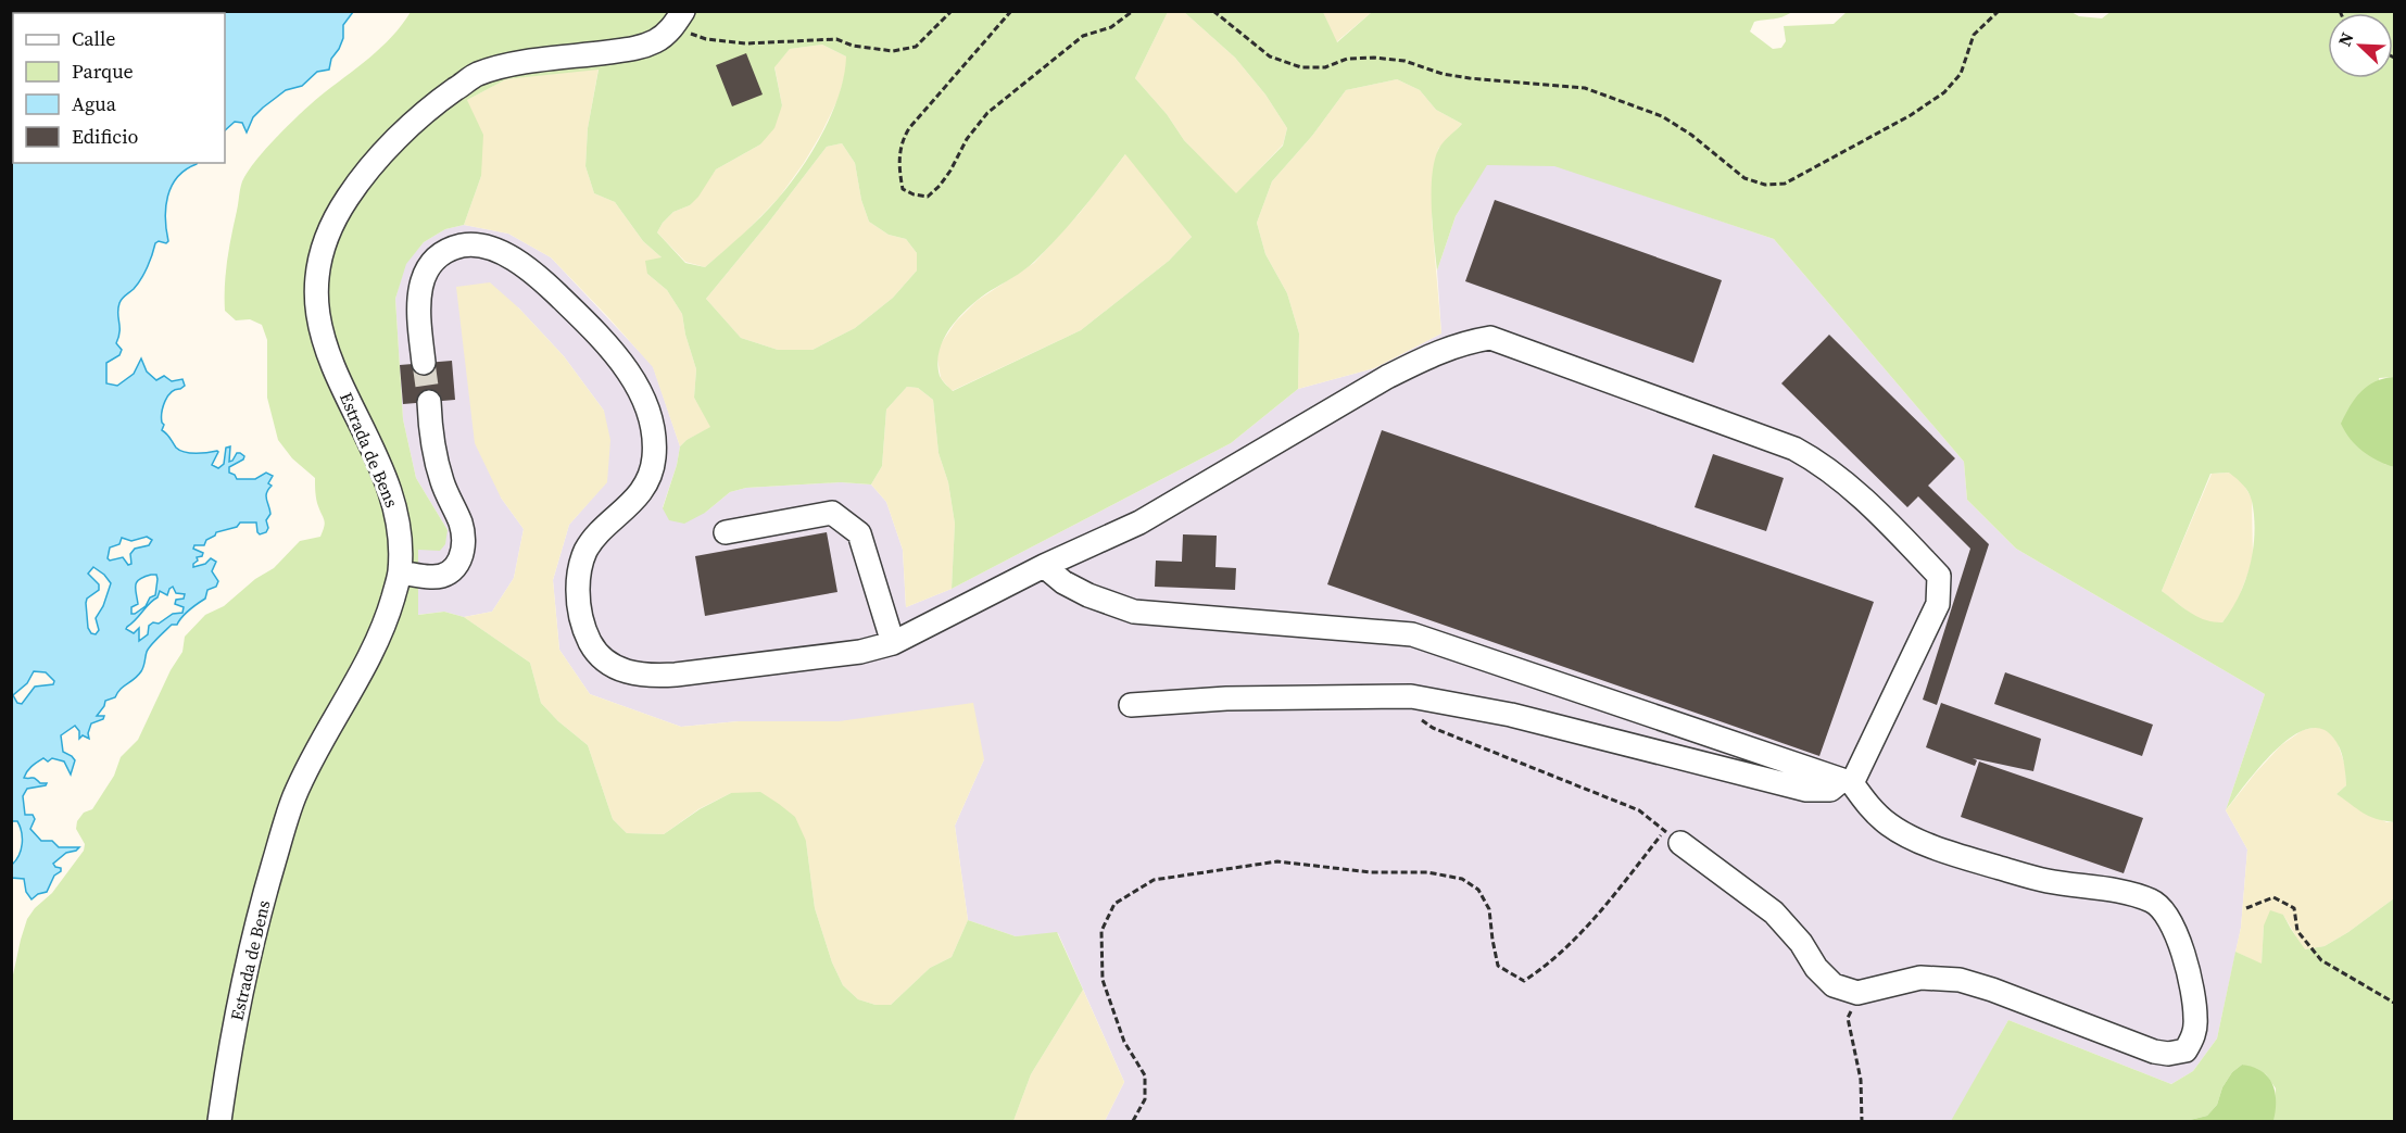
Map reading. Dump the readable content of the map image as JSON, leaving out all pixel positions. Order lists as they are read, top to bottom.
{
  "streets": {
    "street": ["Estrada de Bens"]
  },
  "legend": [
    "Calle",
    "Parque",
    "Agua",
    "Edificio"
  ],
  "north": "top left"
}
